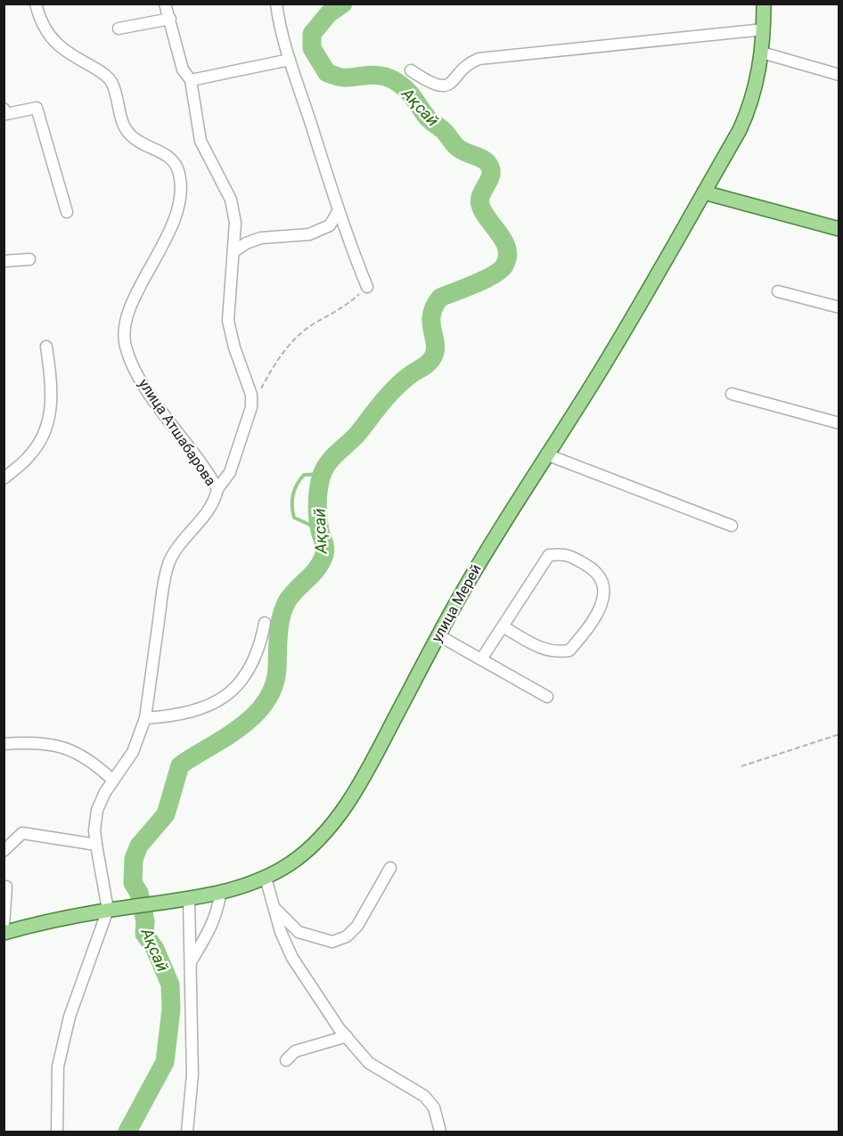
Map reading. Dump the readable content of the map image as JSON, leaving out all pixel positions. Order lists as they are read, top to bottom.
{
  "streets": {
    "main road": ["улица Мерей"],
    "street": ["улица Атшабарова"]
  },
  "crossings": [
    ["улица Атшабарова", "улица Мерей"]
  ],
  "water": ["Ақсай"]
}
